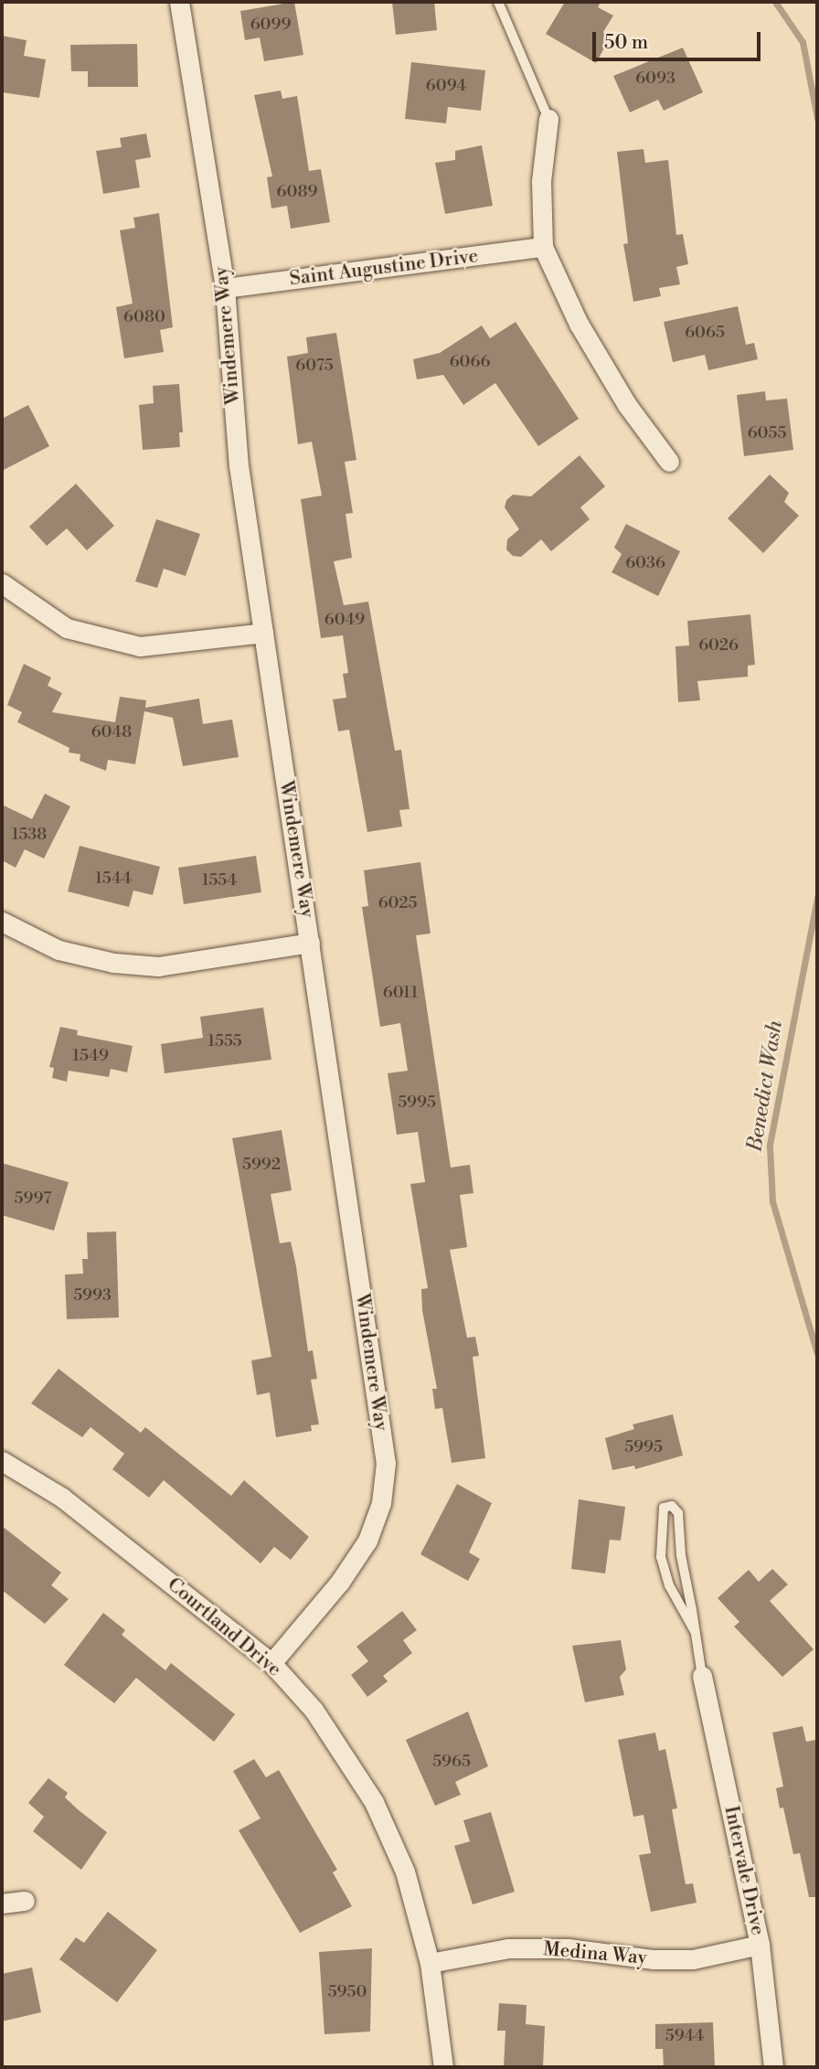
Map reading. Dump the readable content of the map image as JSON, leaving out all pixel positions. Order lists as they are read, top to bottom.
{
  "streets": {
    "street": [
      "Saint Augustine Drive",
      "Windemere Way",
      "Courtland Drive",
      "Intervale Drive",
      "Medina Way"
    ]
  },
  "crossings": [
    ["Saint Augustine Drive", "Windemere Way"],
    ["Windemere Way", "Courtland Drive"],
    ["Courtland Drive", "Medina Way"],
    ["Intervale Drive", "Medina Way"]
  ],
  "water": ["Benedict Wash"],
  "house_numbers": [
    "6099",
    "6093",
    "6094",
    "6089",
    "6080",
    "6065",
    "6066",
    "6075",
    "6055",
    "6036",
    "6049",
    "6026",
    "6048",
    "1538",
    "1544",
    "1554",
    "6025",
    "6011",
    "1555",
    "1549",
    "5995",
    "5992",
    "5997",
    "5993",
    "5995",
    "5965",
    "5950",
    "5944"
  ],
  "scale_bar": "50 m"
}
